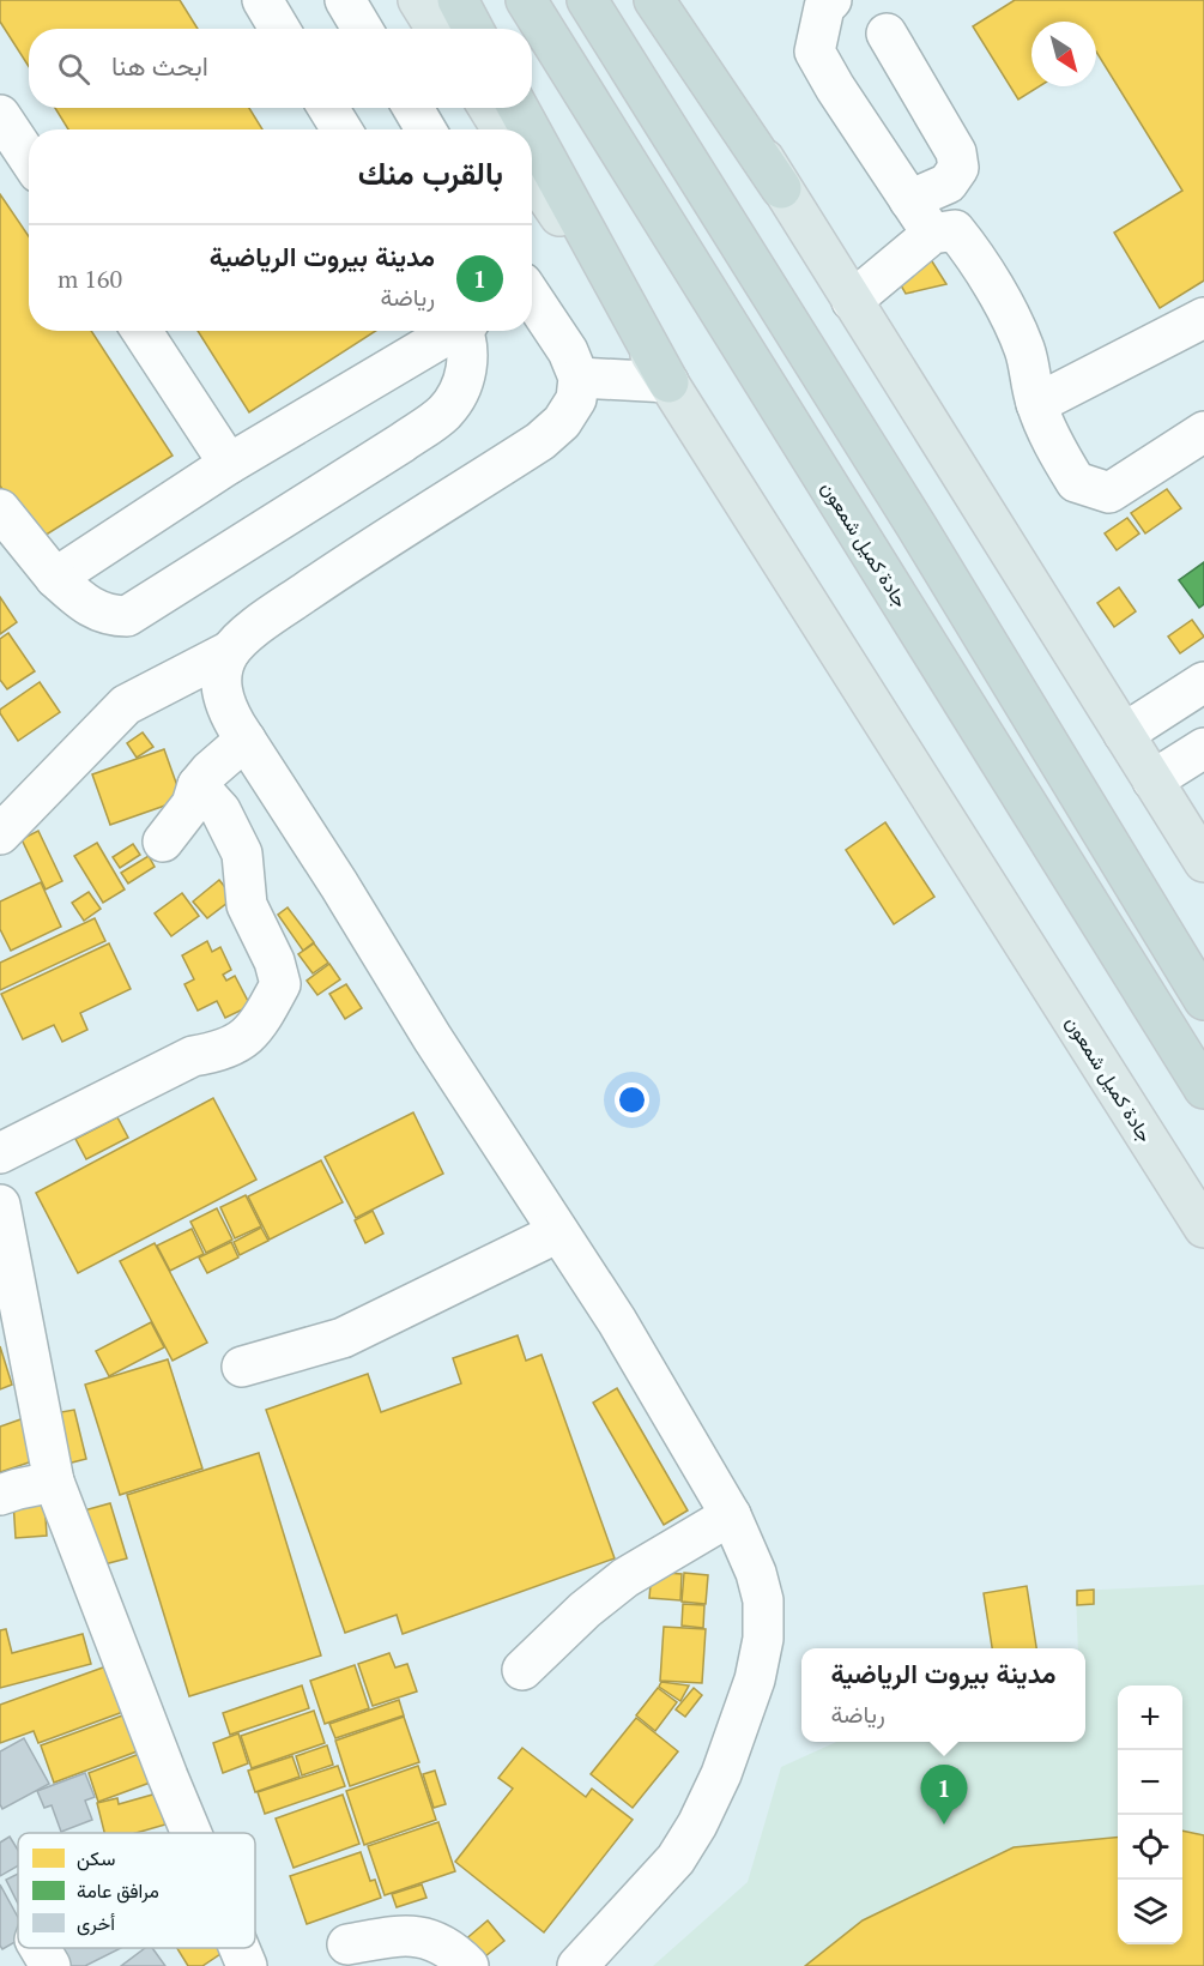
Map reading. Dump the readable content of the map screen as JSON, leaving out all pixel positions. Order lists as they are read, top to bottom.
{
  "streets": {
    "highway": ["جادة كميل شمعون"]
  },
  "legend": ["سكن", "مرافق عامة", "أخرى"],
  "north": "bottom right",
  "page": {
    "search": "ابحث هنا",
    "heading": "بالقرب منك",
    "list": [
      {
        "mark": "1",
        "name": "مدينة بيروت الرياضية",
        "note": "رياضة",
        "value": "160 m"
      }
    ],
    "popup": ["مدينة بيروت الرياضية", "رياضة"],
    "map_buttons": ["+", "−"],
    "pins": "1"
  }
}
